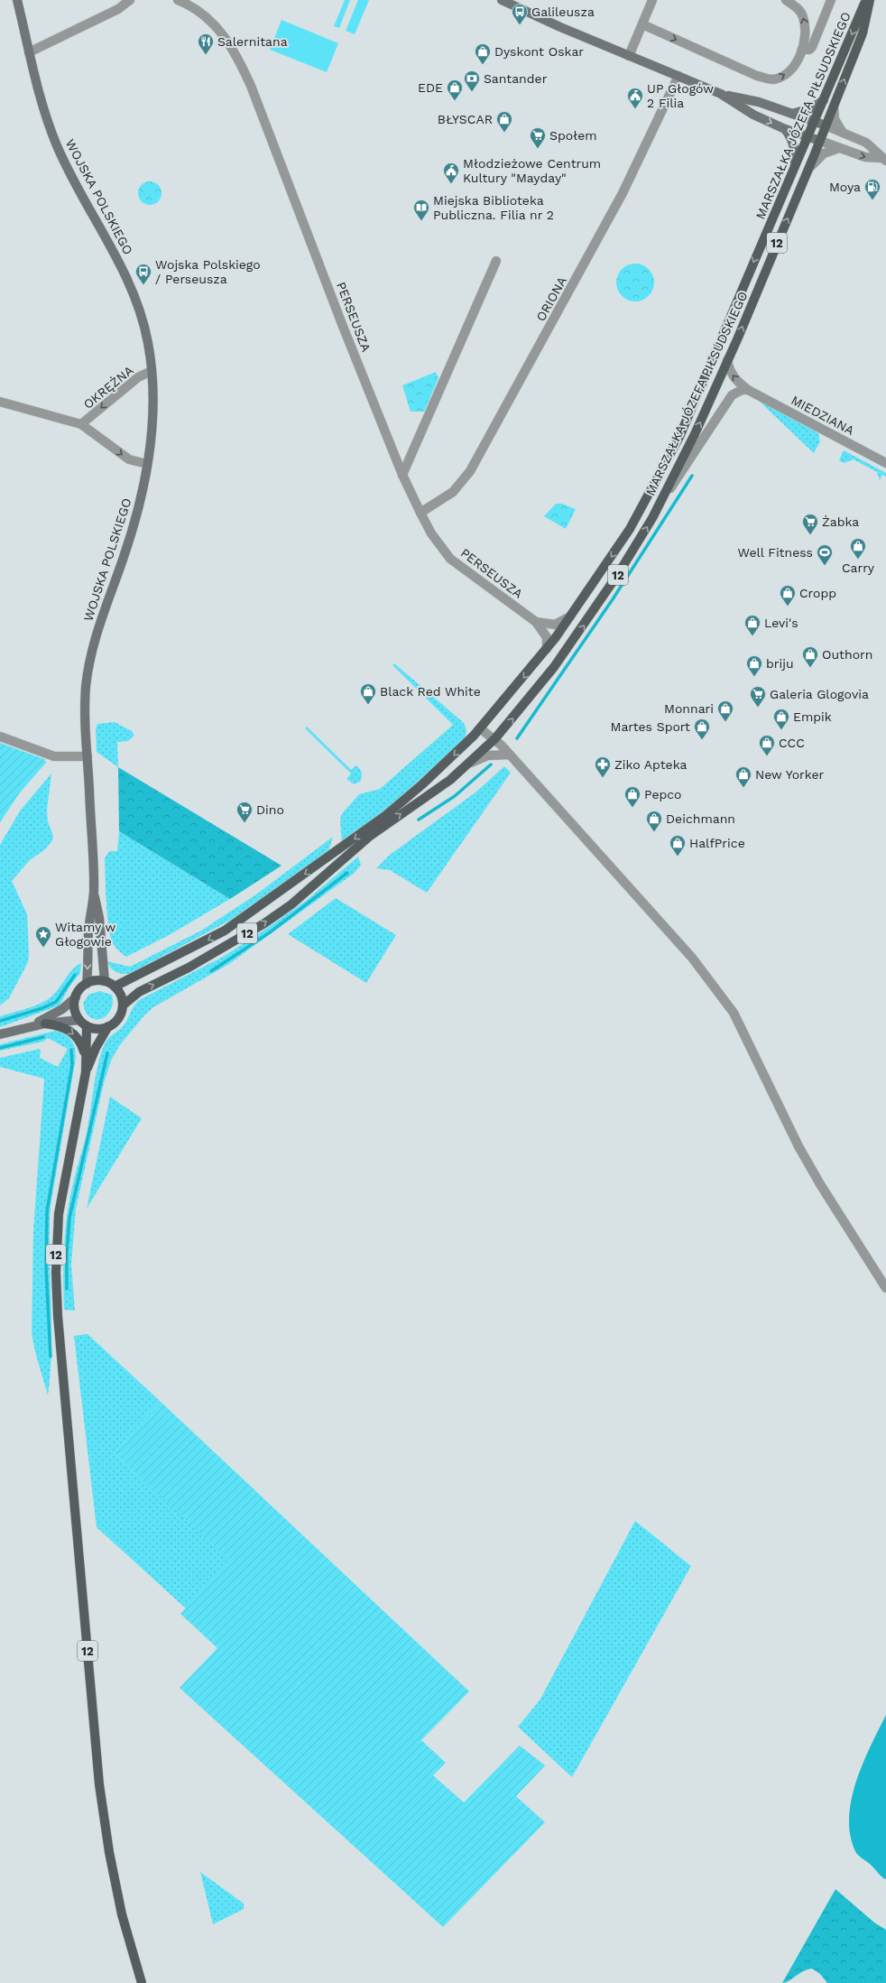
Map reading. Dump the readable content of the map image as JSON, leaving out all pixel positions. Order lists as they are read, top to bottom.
{
  "streets": {
    "main road": ["MARSZAŁKA JÓZEFA PIŁSUDSKIEGO", "12"],
    "street": [
      "WOJSKA POLSKIEGO",
      "ORIONA",
      "PERSEUSZA",
      "OKRĘŻNA",
      "MIEDZIANA"
    ]
  },
  "crossings": [
    ["MARSZAŁKA JÓZEFA PIŁSUDSKIEGO", "WOJSKA POLSKIEGO"],
    ["MARSZAŁKA JÓZEFA PIŁSUDSKIEGO", "12"],
    ["MARSZAŁKA JÓZEFA PIŁSUDSKIEGO", "PERSEUSZA"],
    ["MARSZAŁKA JÓZEFA PIŁSUDSKIEGO", "MIEDZIANA"],
    ["WOJSKA POLSKIEGO", "12"],
    ["WOJSKA POLSKIEGO", "OKRĘŻNA"],
    ["ORIONA", "PERSEUSZA"]
  ],
  "places": {
    "bus stop": ["Galileusza", "Wojska Polskiego / Perseusza"],
    "restaurant": ["Salernitana"],
    "shop": [
      "Dyskont Oskar",
      "EDE",
      "BŁYSCAR",
      "Carry",
      "Cropp",
      "Levi's",
      "Outhorn",
      "briju",
      "Black Red White",
      "Monnari",
      "Empik",
      "Martes Sport",
      "CCC",
      "New Yorker",
      "Pepco",
      "Deichmann",
      "HalfPrice"
    ],
    "bank": ["Santander"],
    "public building": ["UP Głogów 2 Filia", "Młodzieżowe Centrum Kultury \"Mayday\""],
    "supermarket": [
      "Społem",
      "Żabka",
      "Galeria Glogovia",
      "Dino"
    ],
    "fuel station": ["Moya"],
    "library": ["Miejska Biblioteka Publiczna. Filia nr 2"],
    "sports": ["Well Fitness"],
    "pharmacy": ["Ziko Apteka"],
    "place": ["Witamy w Głogowie"]
  }
}
